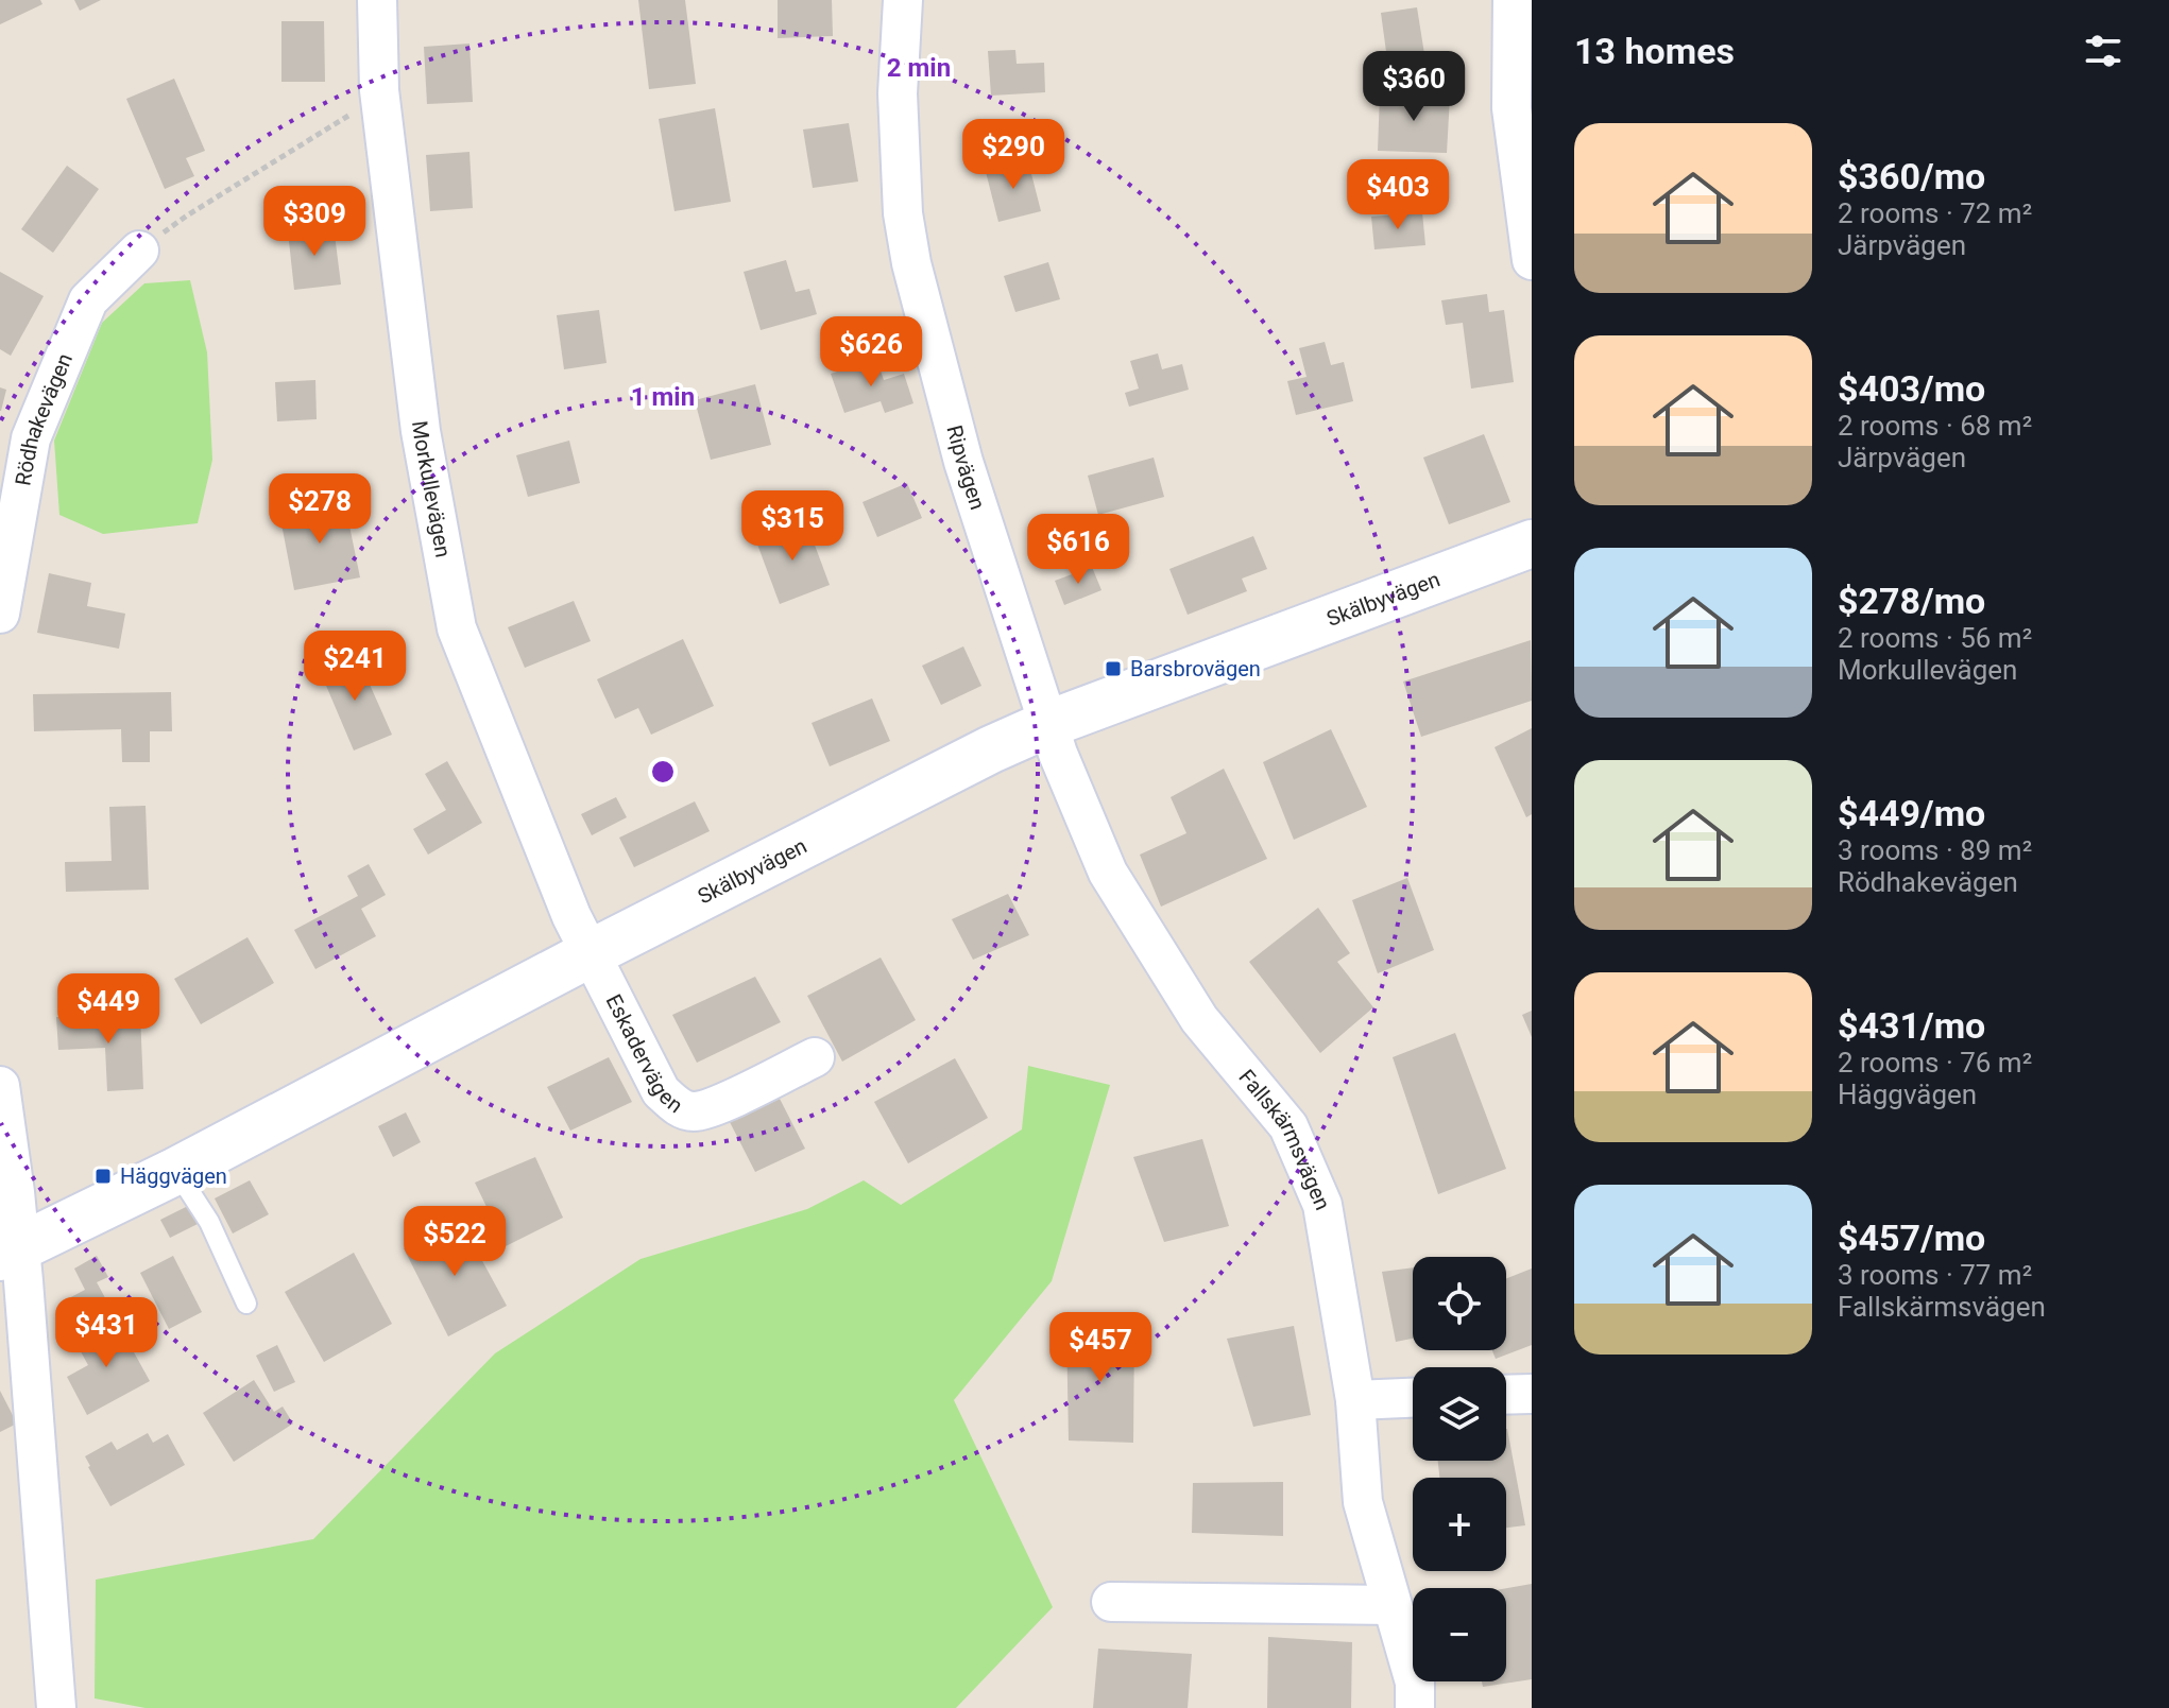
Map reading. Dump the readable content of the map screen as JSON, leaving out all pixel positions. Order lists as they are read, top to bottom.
{
  "streets": {
    "street": [
      "Rödhakevägen",
      "Ripvägen",
      "Morkullevägen",
      "Skälbyvägen",
      "Eskadervägen",
      "Fallskärmsvägen"
    ]
  },
  "crossings": [
    ["Ripvägen", "Skälbyvägen"],
    ["Ripvägen", "Fallskärmsvägen"],
    ["Morkullevägen", "Skälbyvägen"],
    ["Morkullevägen", "Eskadervägen"],
    ["Skälbyvägen", "Eskadervägen"],
    ["Skälbyvägen", "Fallskärmsvägen"]
  ],
  "places": {
    "transit": ["Barsbrovägen", "Häggvägen"]
  },
  "page": {
    "heading": "13 homes",
    "price": [
      "$360",
      "$290",
      "$403",
      "$309",
      "$626",
      "$278",
      "$315",
      "$616",
      "$241",
      "$449",
      "$522",
      "$431",
      "$457"
    ],
    "list": [
      {
        "name": "$360/mo",
        "note": "2 rooms · 72 m² · Järpvägen"
      },
      {
        "name": "$403/mo",
        "note": "2 rooms · 68 m² · Järpvägen"
      },
      {
        "name": "$278/mo",
        "note": "2 rooms · 56 m² · Morkullevägen"
      },
      {
        "name": "$449/mo",
        "note": "3 rooms · 89 m² · Rödhakevägen"
      },
      {
        "name": "$431/mo",
        "note": "2 rooms · 76 m² · Häggvägen"
      },
      {
        "name": "$457/mo",
        "note": "3 rooms · 77 m² · Fallskärmsvägen"
      }
    ],
    "map_buttons": ["+", "−"]
  },
  "rings": ["2 min", "1 min"]
}
